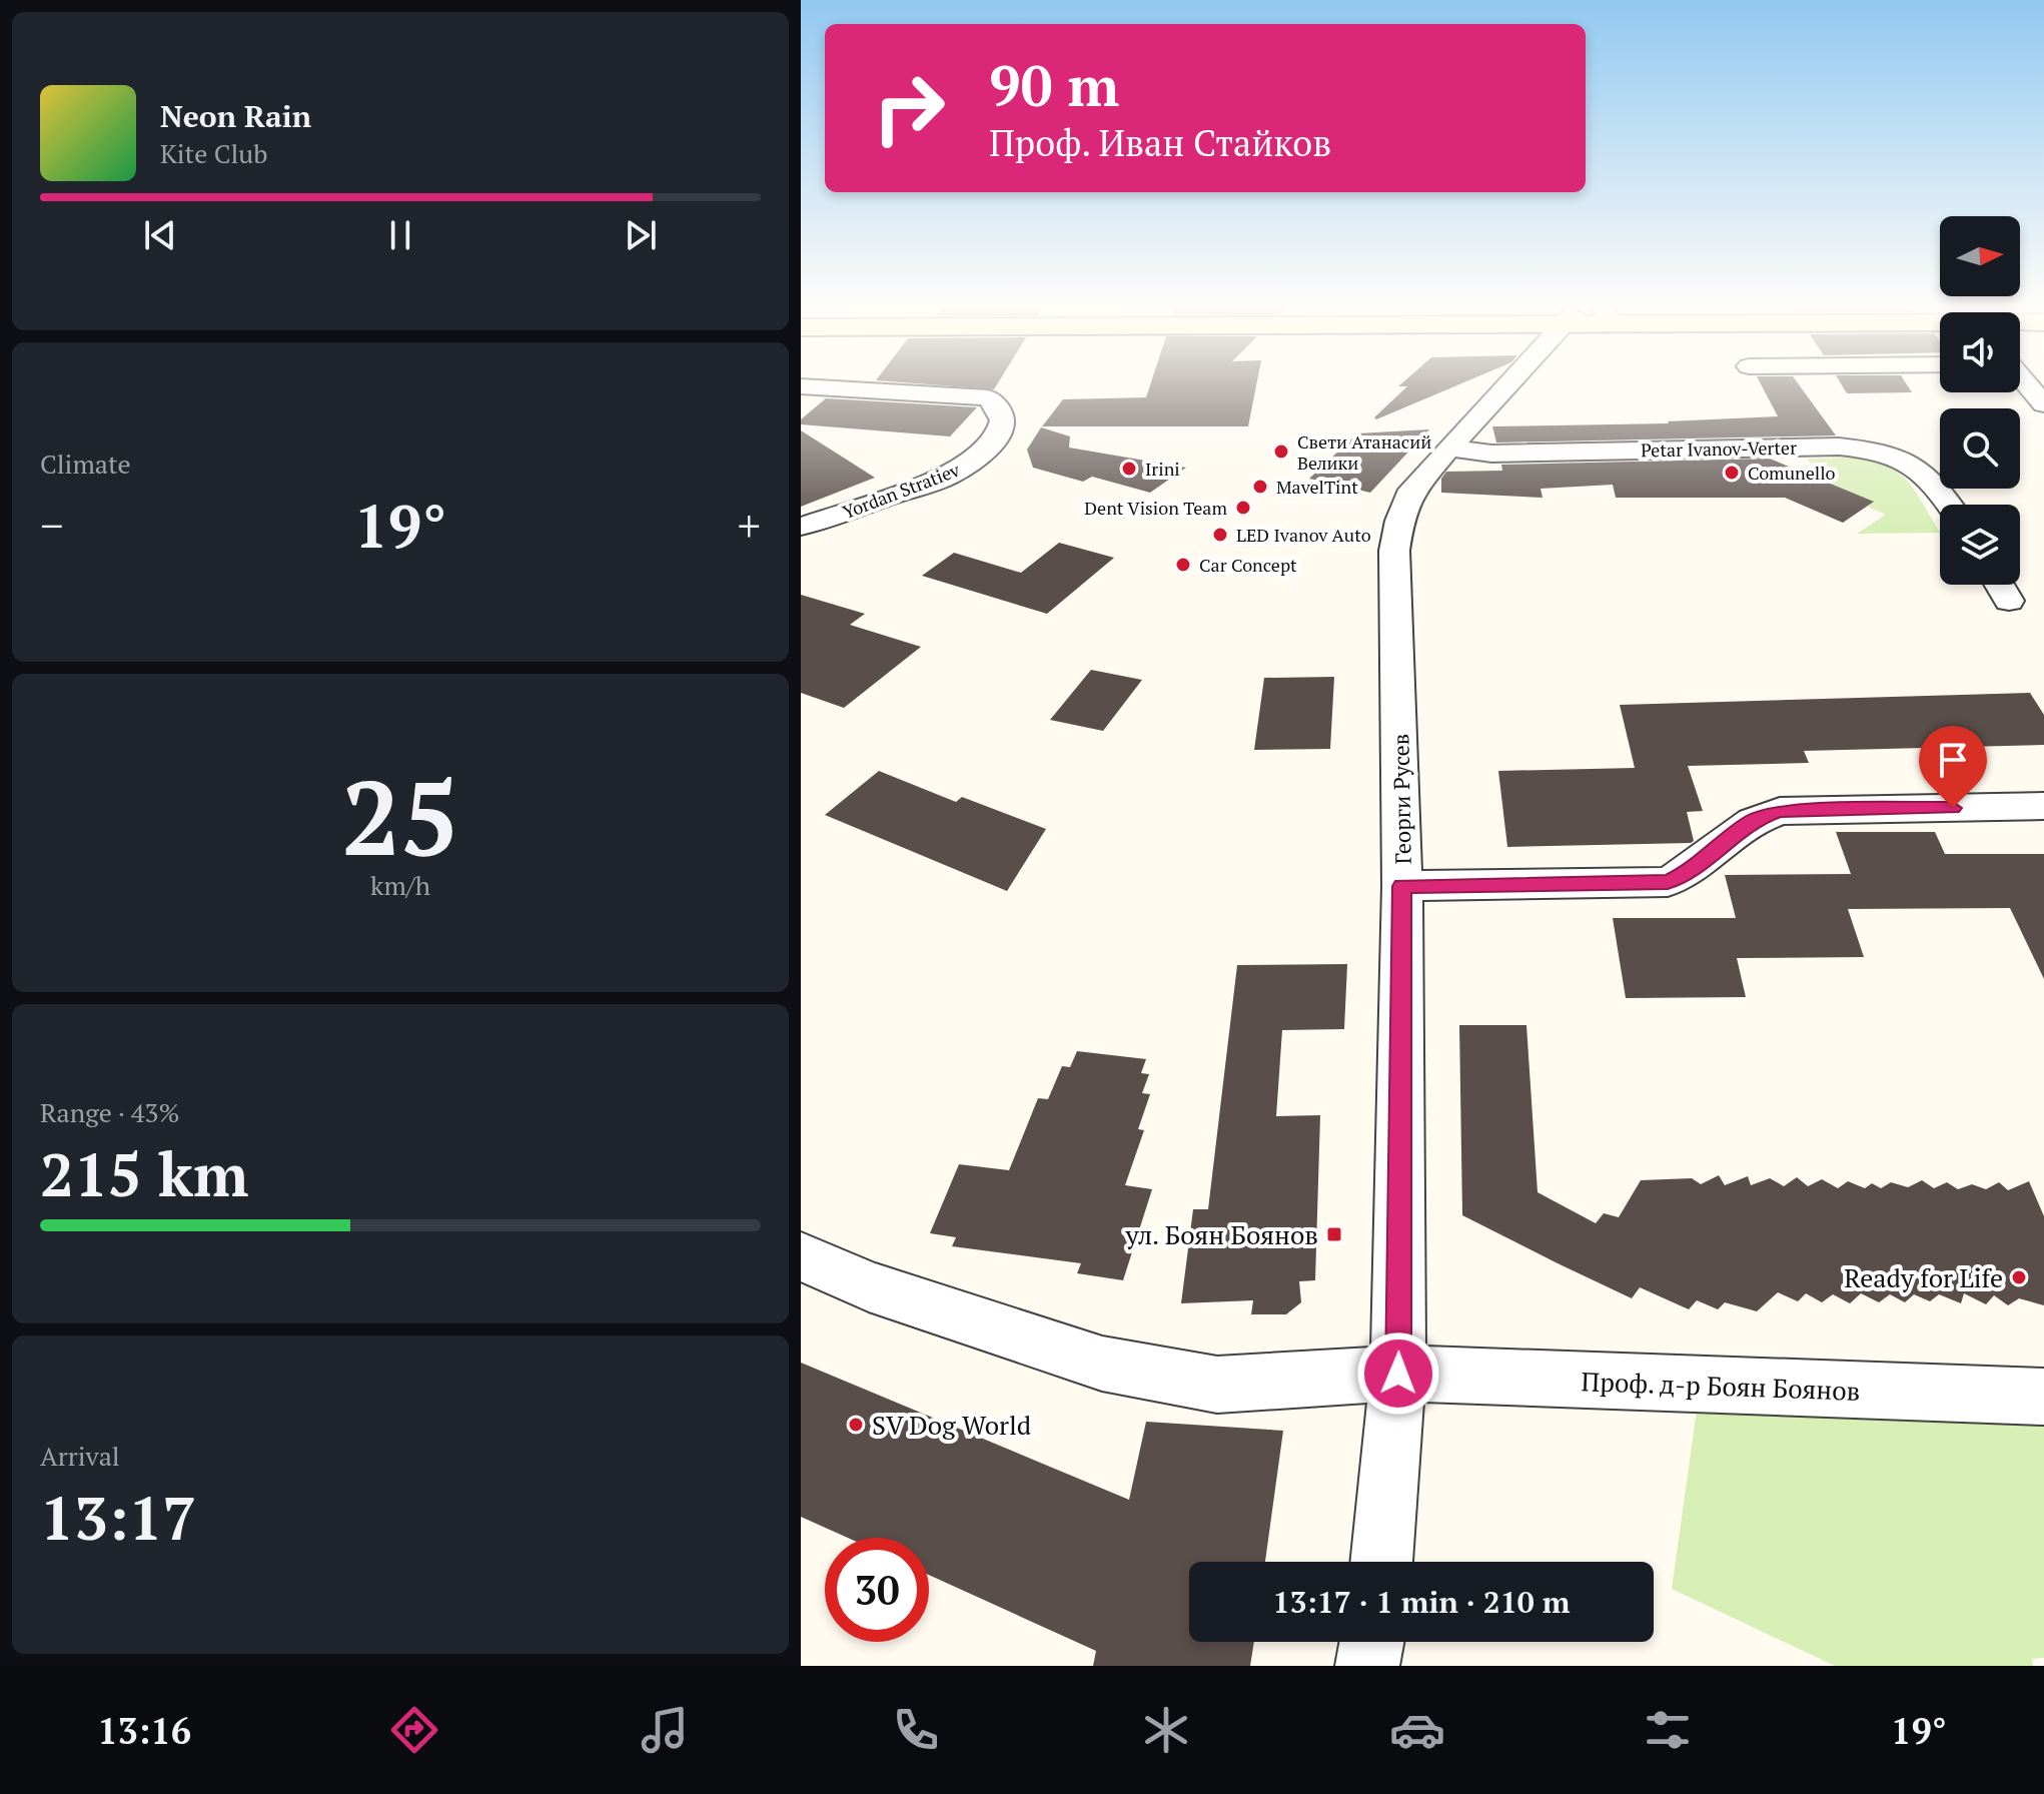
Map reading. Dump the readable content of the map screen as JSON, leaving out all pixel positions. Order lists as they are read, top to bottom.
{
  "streets": {
    "street": [
      "Petar Ivanov-Verter",
      "Yordan Stratiev",
      "Георги Русев",
      "Проф. д-р Боян Боянов"
    ]
  },
  "crossings": [
    ["Petar Ivanov-Verter", "Георги Русев"],
    ["Георги Русев", "Проф. д-р Боян Боянов"]
  ],
  "places": {
    "other": [
      "Свети Атанасий Велики",
      "Irini",
      "Comunello",
      "MavelTint",
      "Dent Vision Team",
      "LED Ivanov Auto",
      "Car Concept",
      "Ready for Life",
      "SV Dog World"
    ],
    "transit": ["ул. Боян Боянов"]
  },
  "north": "right",
  "page": {
    "turn": ["90 m", "Проф. Иван Стайков"],
    "song": ["Neon Rain", "Kite Club"],
    "tile": [
      "Climate",
      ["25", "km/h"],
      ["Range · 43%", "215 km"],
      ["Arrival", "13:17"]
    ],
    "heat": ["−", "19°", "+"],
    "limit": "30",
    "trip": "13:17 · 1 min · 210 m",
    "tabs": ["13:16", "19°"]
  }
}
